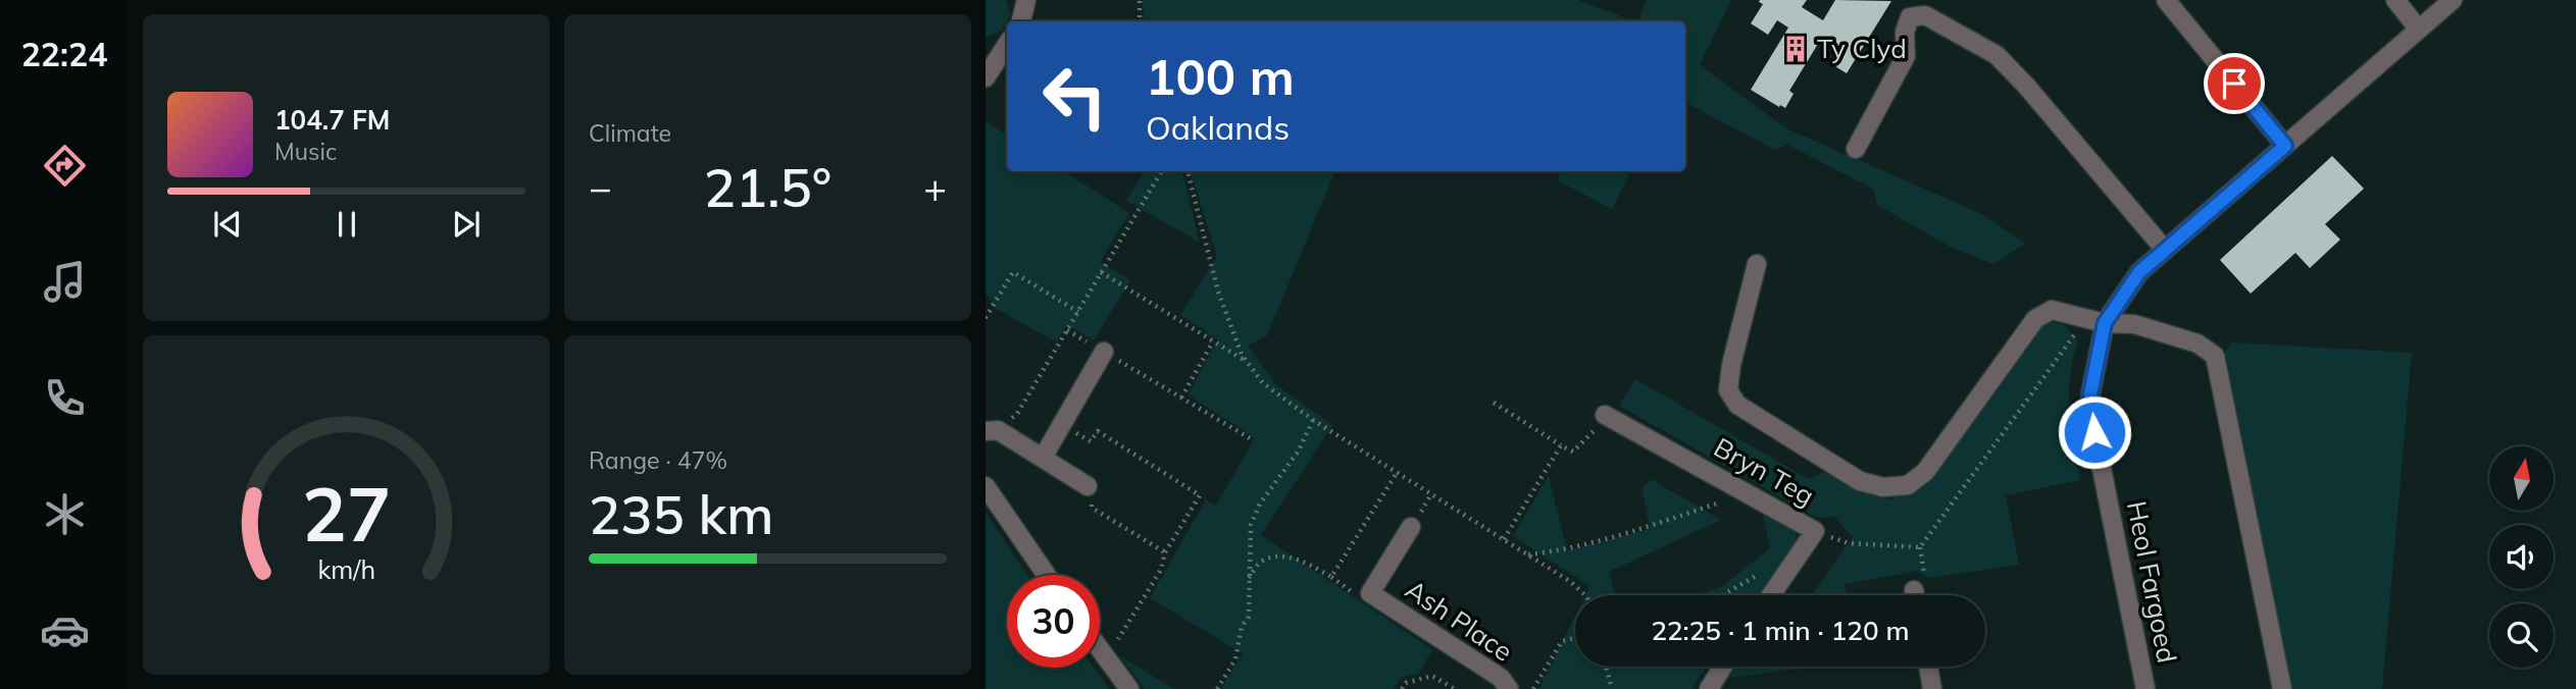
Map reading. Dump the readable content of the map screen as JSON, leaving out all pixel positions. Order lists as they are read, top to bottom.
{
  "streets": {
    "street": ["Bryn Teg", "Heol Fargoed", "Ash Place"]
  },
  "places": {
    "building": ["Ty Clyd"]
  },
  "north": "top",
  "page": {
    "tabs": "22:24",
    "tile": [
      "Climate",
      ["Range · 47%", "235 km"]
    ],
    "turn": ["100 m", "Oaklands"],
    "song": ["104.7 FM", "Music"],
    "heat": ["−", "21.5°", "+"],
    "limit": "30",
    "trip": "22:25 · 1 min · 120 m",
    "gauge": ["27", "km/h"]
  }
}
